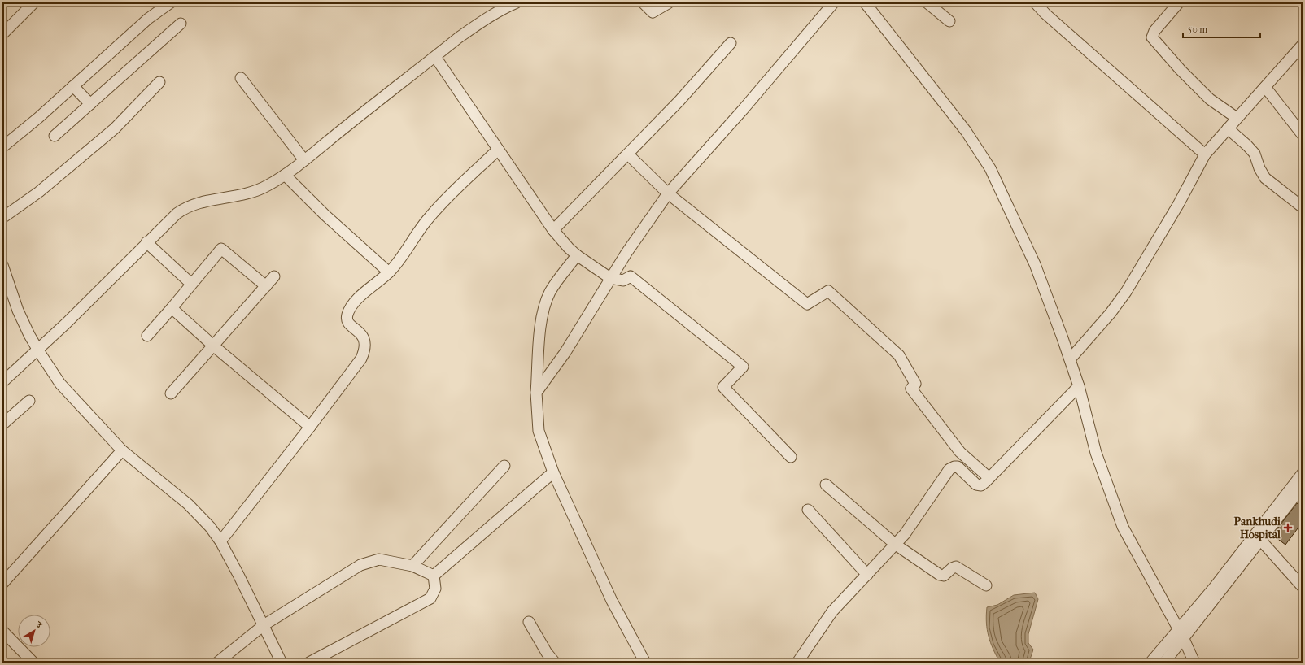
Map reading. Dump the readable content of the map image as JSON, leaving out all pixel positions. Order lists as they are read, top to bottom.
{
  "places": {
    "health": ["Pankhudi Hospital"]
  },
  "scale_bar": "50 m",
  "north": "top right"
}
